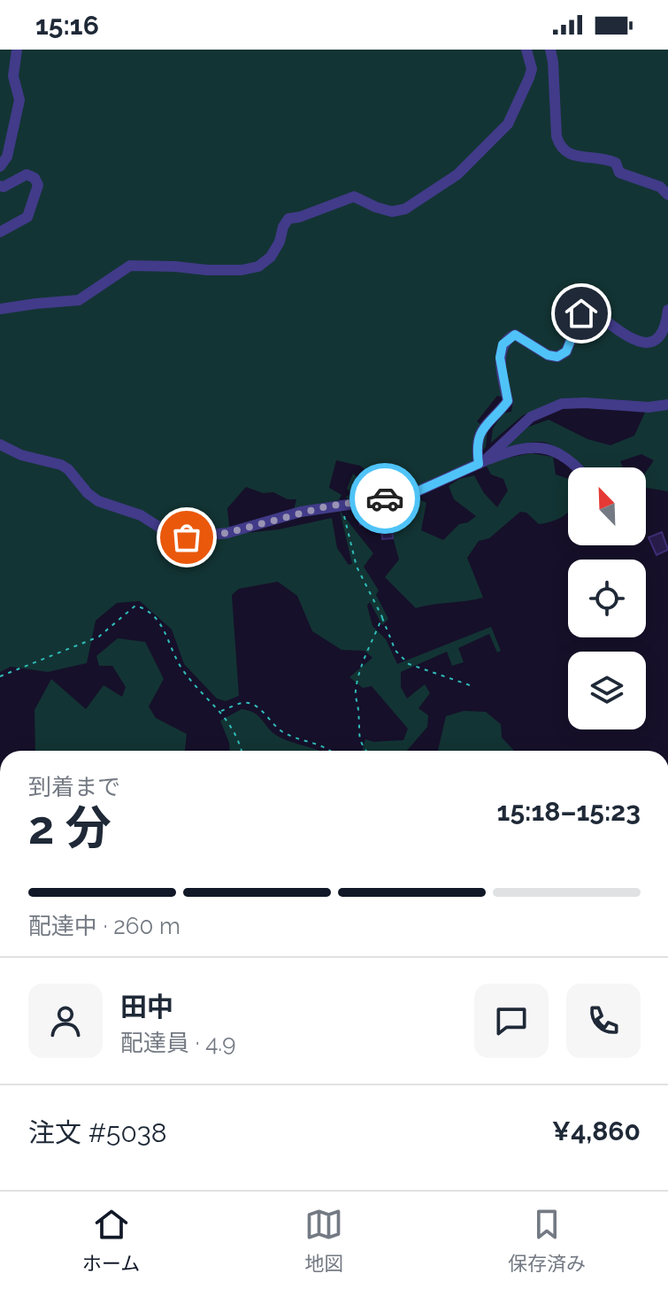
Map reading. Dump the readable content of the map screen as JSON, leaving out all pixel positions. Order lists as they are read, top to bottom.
{
  "north": "top left",
  "page": {
    "status": "15:16",
    "heading": ["2 分", "到着まで", "15:18–15:23"],
    "panel": [
      "田中",
      "配達員 · 4.9",
      "注文 #5038",
      "¥4,860"
    ],
    "bar": "配達中 · 260 m",
    "tabs": ["ホーム", "地図", "保存済み"]
  }
}
